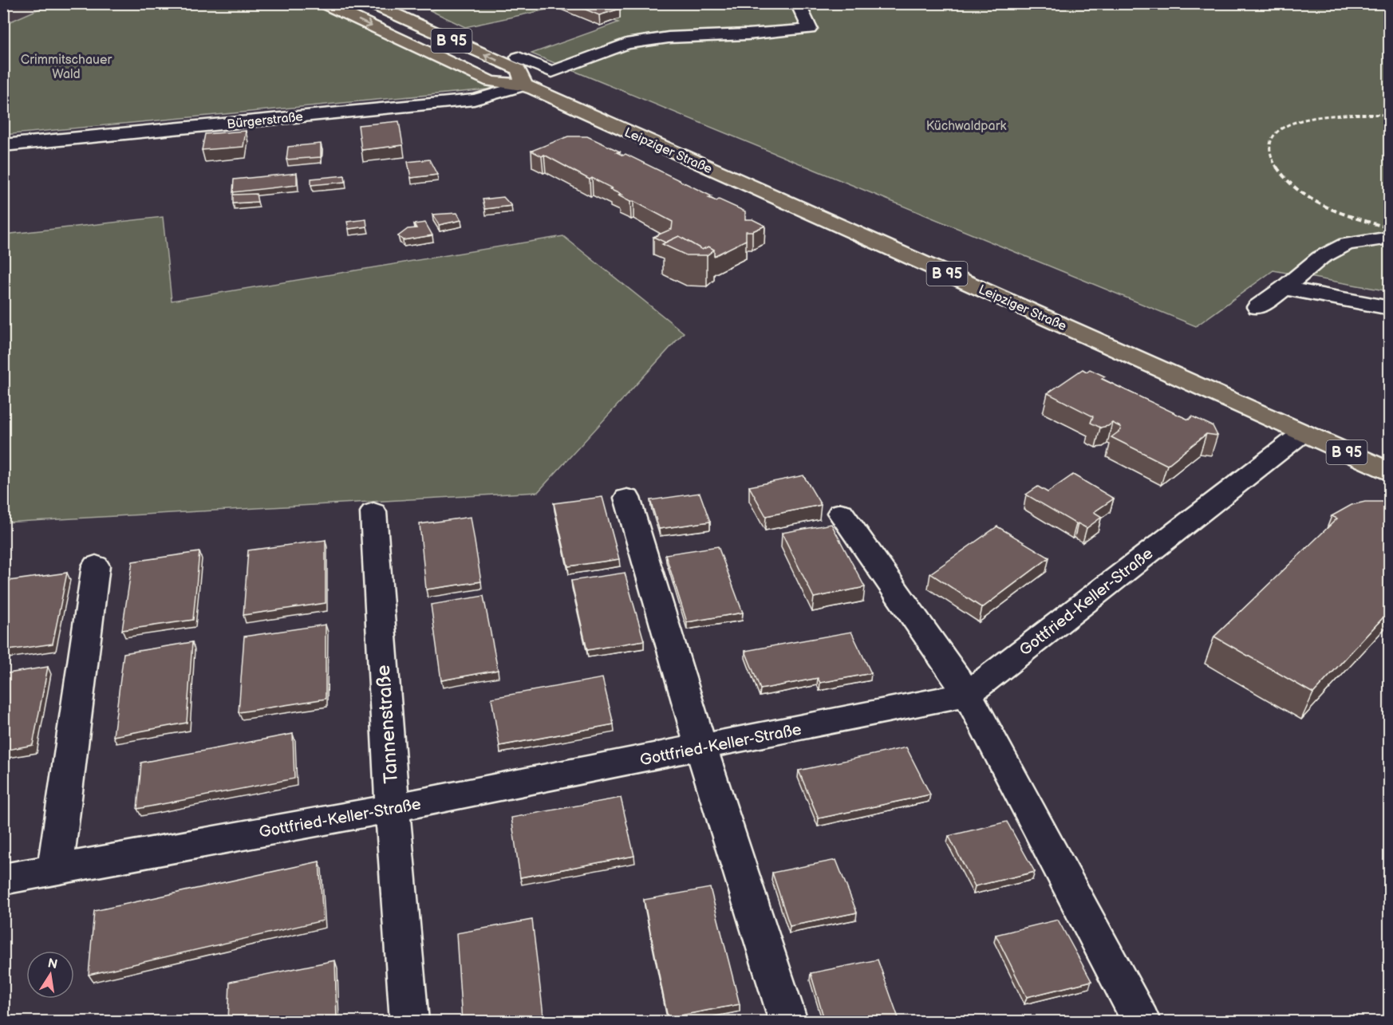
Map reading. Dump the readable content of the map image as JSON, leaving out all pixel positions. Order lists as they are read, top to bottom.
{
  "streets": {
    "main road": ["B 95", "Leipziger Straße"],
    "street": ["Bürgerstraße", "Gottfried-Keller-Straße", "Tannenstraße"]
  },
  "crossings": [
    ["B 95", "Bürgerstraße"],
    ["B 95", "Leipziger Straße"],
    ["Bürgerstraße", "Leipziger Straße"],
    ["Leipziger Straße", "Gottfried-Keller-Straße"],
    ["Gottfried-Keller-Straße", "Tannenstraße"]
  ],
  "parks": ["Crimmitschauer Wald", "Küchwaldpark"],
  "north": "top"
}
